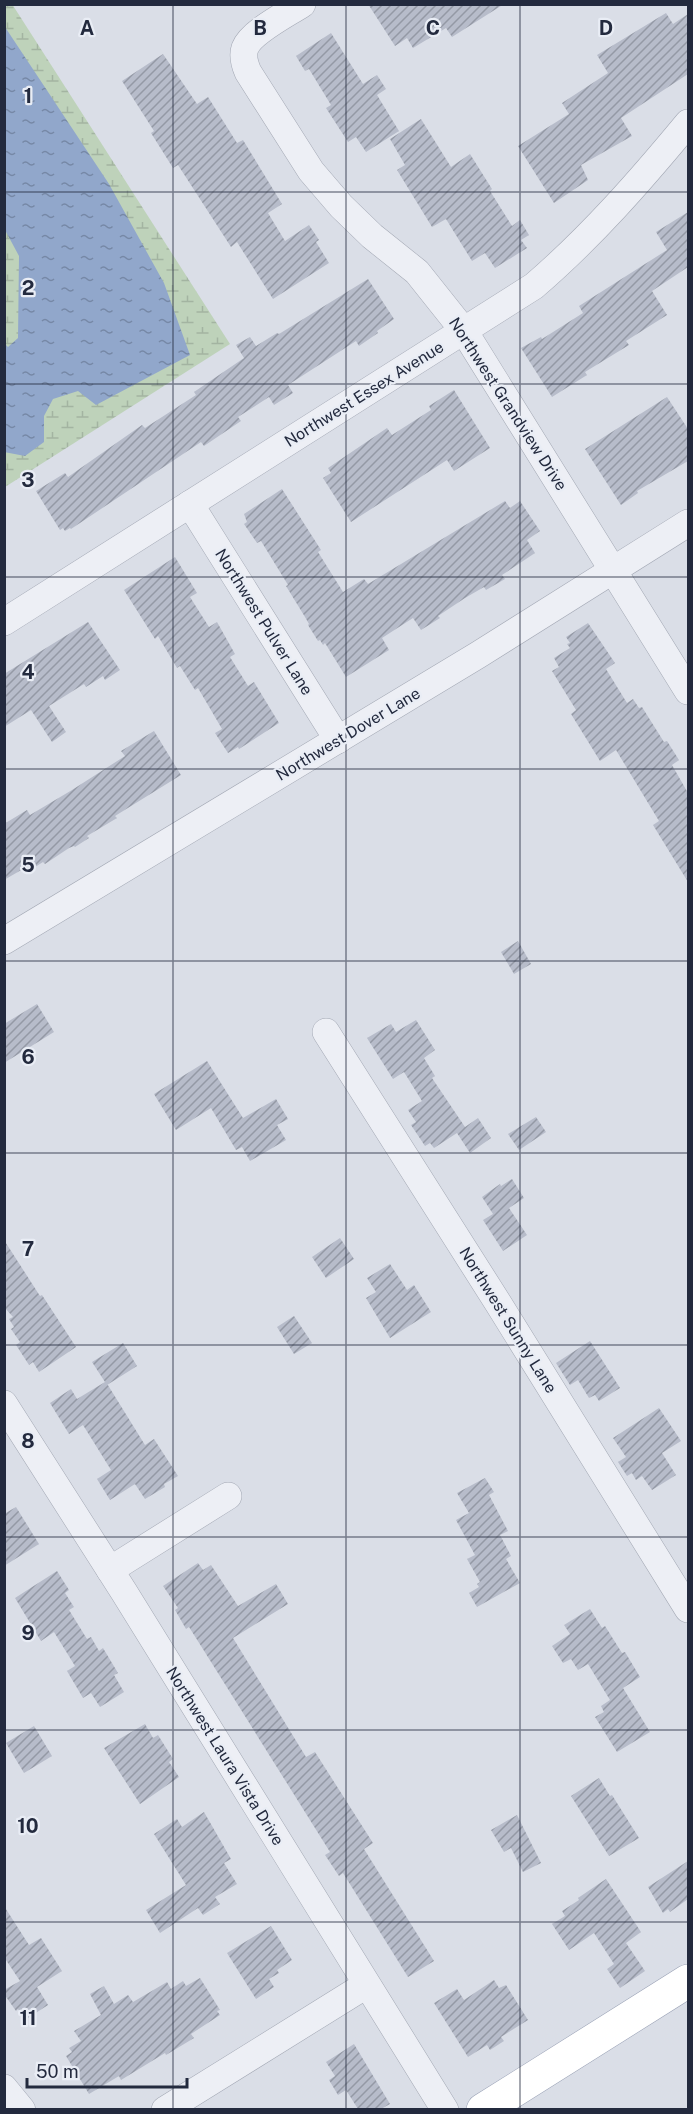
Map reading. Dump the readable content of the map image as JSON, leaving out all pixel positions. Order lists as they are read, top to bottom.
{
  "streets": {
    "street": [
      "Northwest Essex Avenue",
      "Northwest Grandview Drive",
      "Northwest Pulver Lane",
      "Northwest Dover Lane",
      "Northwest Sunny Lane",
      "Northwest Laura Vista Drive"
    ]
  },
  "crossings": [
    ["Northwest Essex Avenue", "Northwest Grandview Drive"],
    ["Northwest Essex Avenue", "Northwest Pulver Lane"],
    ["Northwest Grandview Drive", "Northwest Dover Lane"],
    ["Northwest Pulver Lane", "Northwest Dover Lane"]
  ],
  "scale_bar": "50 m",
  "grid": {
    "columns": [
      "A",
      "B",
      "C",
      "D"
    ],
    "rows": [
      "1",
      "2",
      "3",
      "4",
      "5",
      "6",
      "7",
      "8",
      "9",
      "10",
      "11"
    ]
  }
}
